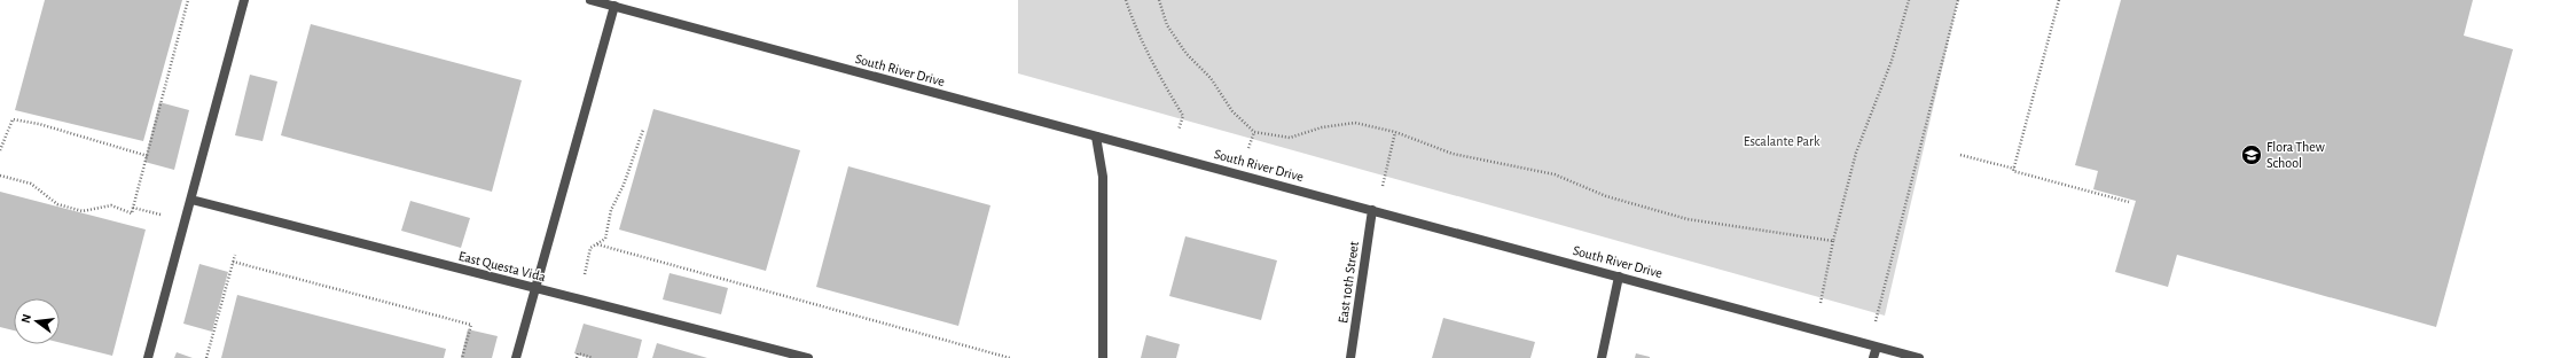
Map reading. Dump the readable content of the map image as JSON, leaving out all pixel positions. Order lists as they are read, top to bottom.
{
  "streets": {
    "street": ["South River Drive", "East Questa Vida", "East 10th Street"]
  },
  "crossings": [
    ["South River Drive", "East 10th Street"]
  ],
  "parks": ["Escalante Park"],
  "places": {
    "school or university": ["Flora Thew School"]
  },
  "north": "left"
}
